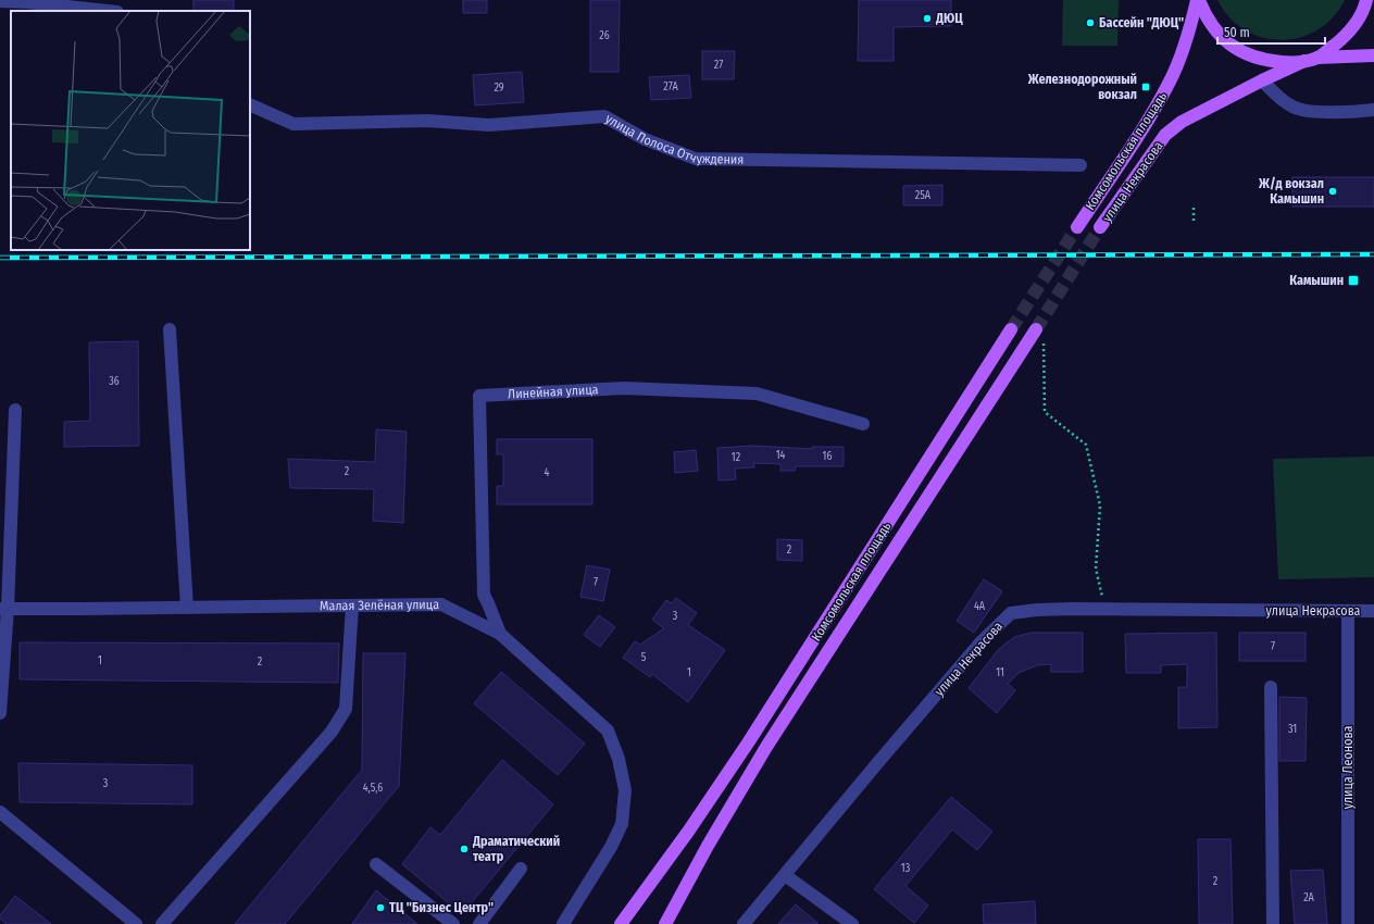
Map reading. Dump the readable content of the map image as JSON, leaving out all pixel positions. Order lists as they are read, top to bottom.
{
  "streets": {
    "main road": ["Комсомольская площадь", "улица Некрасова"],
    "street": [
      "улица Полоса Отчуждения",
      "Линейная улица",
      "Малая Зелёная улица",
      "улица Леонова"
    ]
  },
  "crossings": [
    ["Комсомольская площадь", "улица Некрасова"],
    ["улица Некрасова", "улица Леонова"],
    ["Линейная улица", "Малая Зелёная улица"]
  ],
  "places": {
    "other": [
      "ДЮЦ",
      "Бассейн \"ДЮЦ\"",
      "Ж/д вокзал Камышин",
      "Драматический театр",
      "ТЦ \"Бизнес Центр\""
    ],
    "transit": ["Железнодорожный вокзал", "Камышин"]
  },
  "house_numbers": [
    "26",
    "27",
    "27А",
    "29",
    "25А",
    "36",
    "14",
    "16",
    "12",
    "2",
    "4",
    "2",
    "7",
    "4А",
    "3",
    "7",
    "5",
    "1",
    "2",
    "1",
    "11",
    "31",
    "3",
    "4,5,6",
    "13",
    "2",
    "2А"
  ],
  "scale_bar": "50 m"
}
